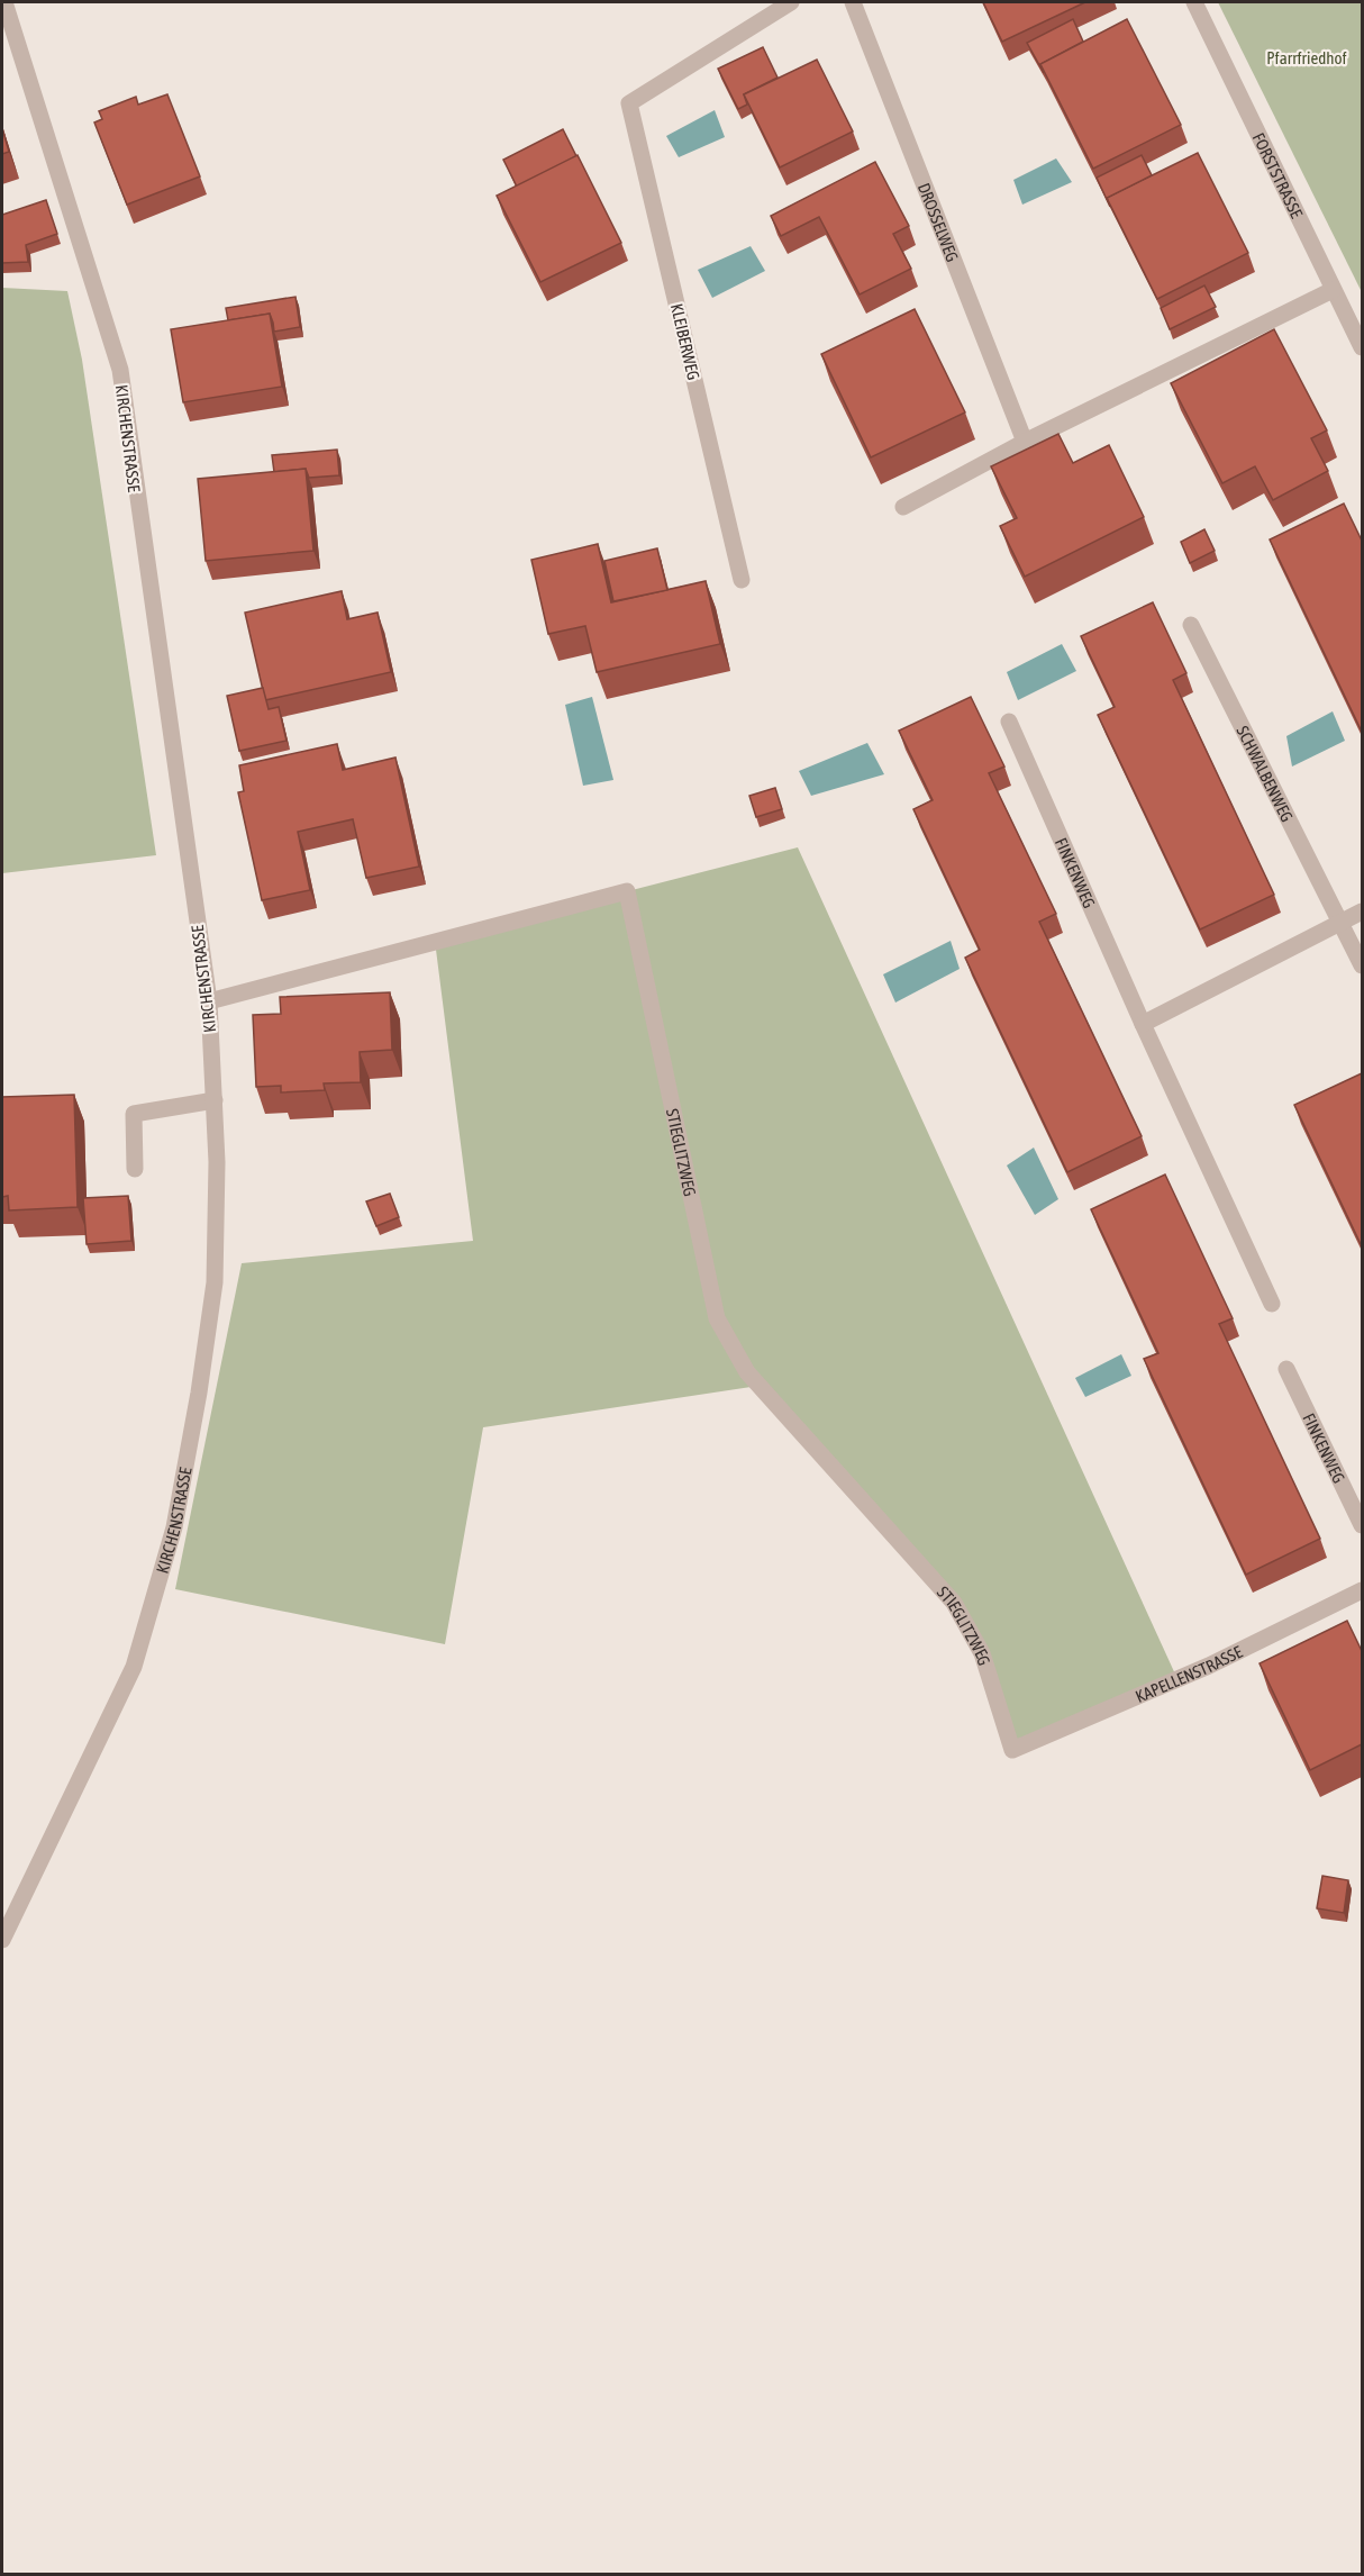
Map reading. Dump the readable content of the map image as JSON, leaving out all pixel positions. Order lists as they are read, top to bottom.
{
  "streets": {
    "street": [
      "FORSTSTRASSE",
      "DROSSELWEG",
      "KLEIBERWEG",
      "KIRCHENSTRASSE",
      "SCHWALBENWEG",
      "FINKENWEG",
      "STIEGLITZWEG",
      "KAPELLENSTRASSE"
    ]
  },
  "crossings": [
    ["KIRCHENSTRASSE", "STIEGLITZWEG"],
    ["STIEGLITZWEG", "KAPELLENSTRASSE"]
  ],
  "parks": ["Pfarrfriedhof"]
}
